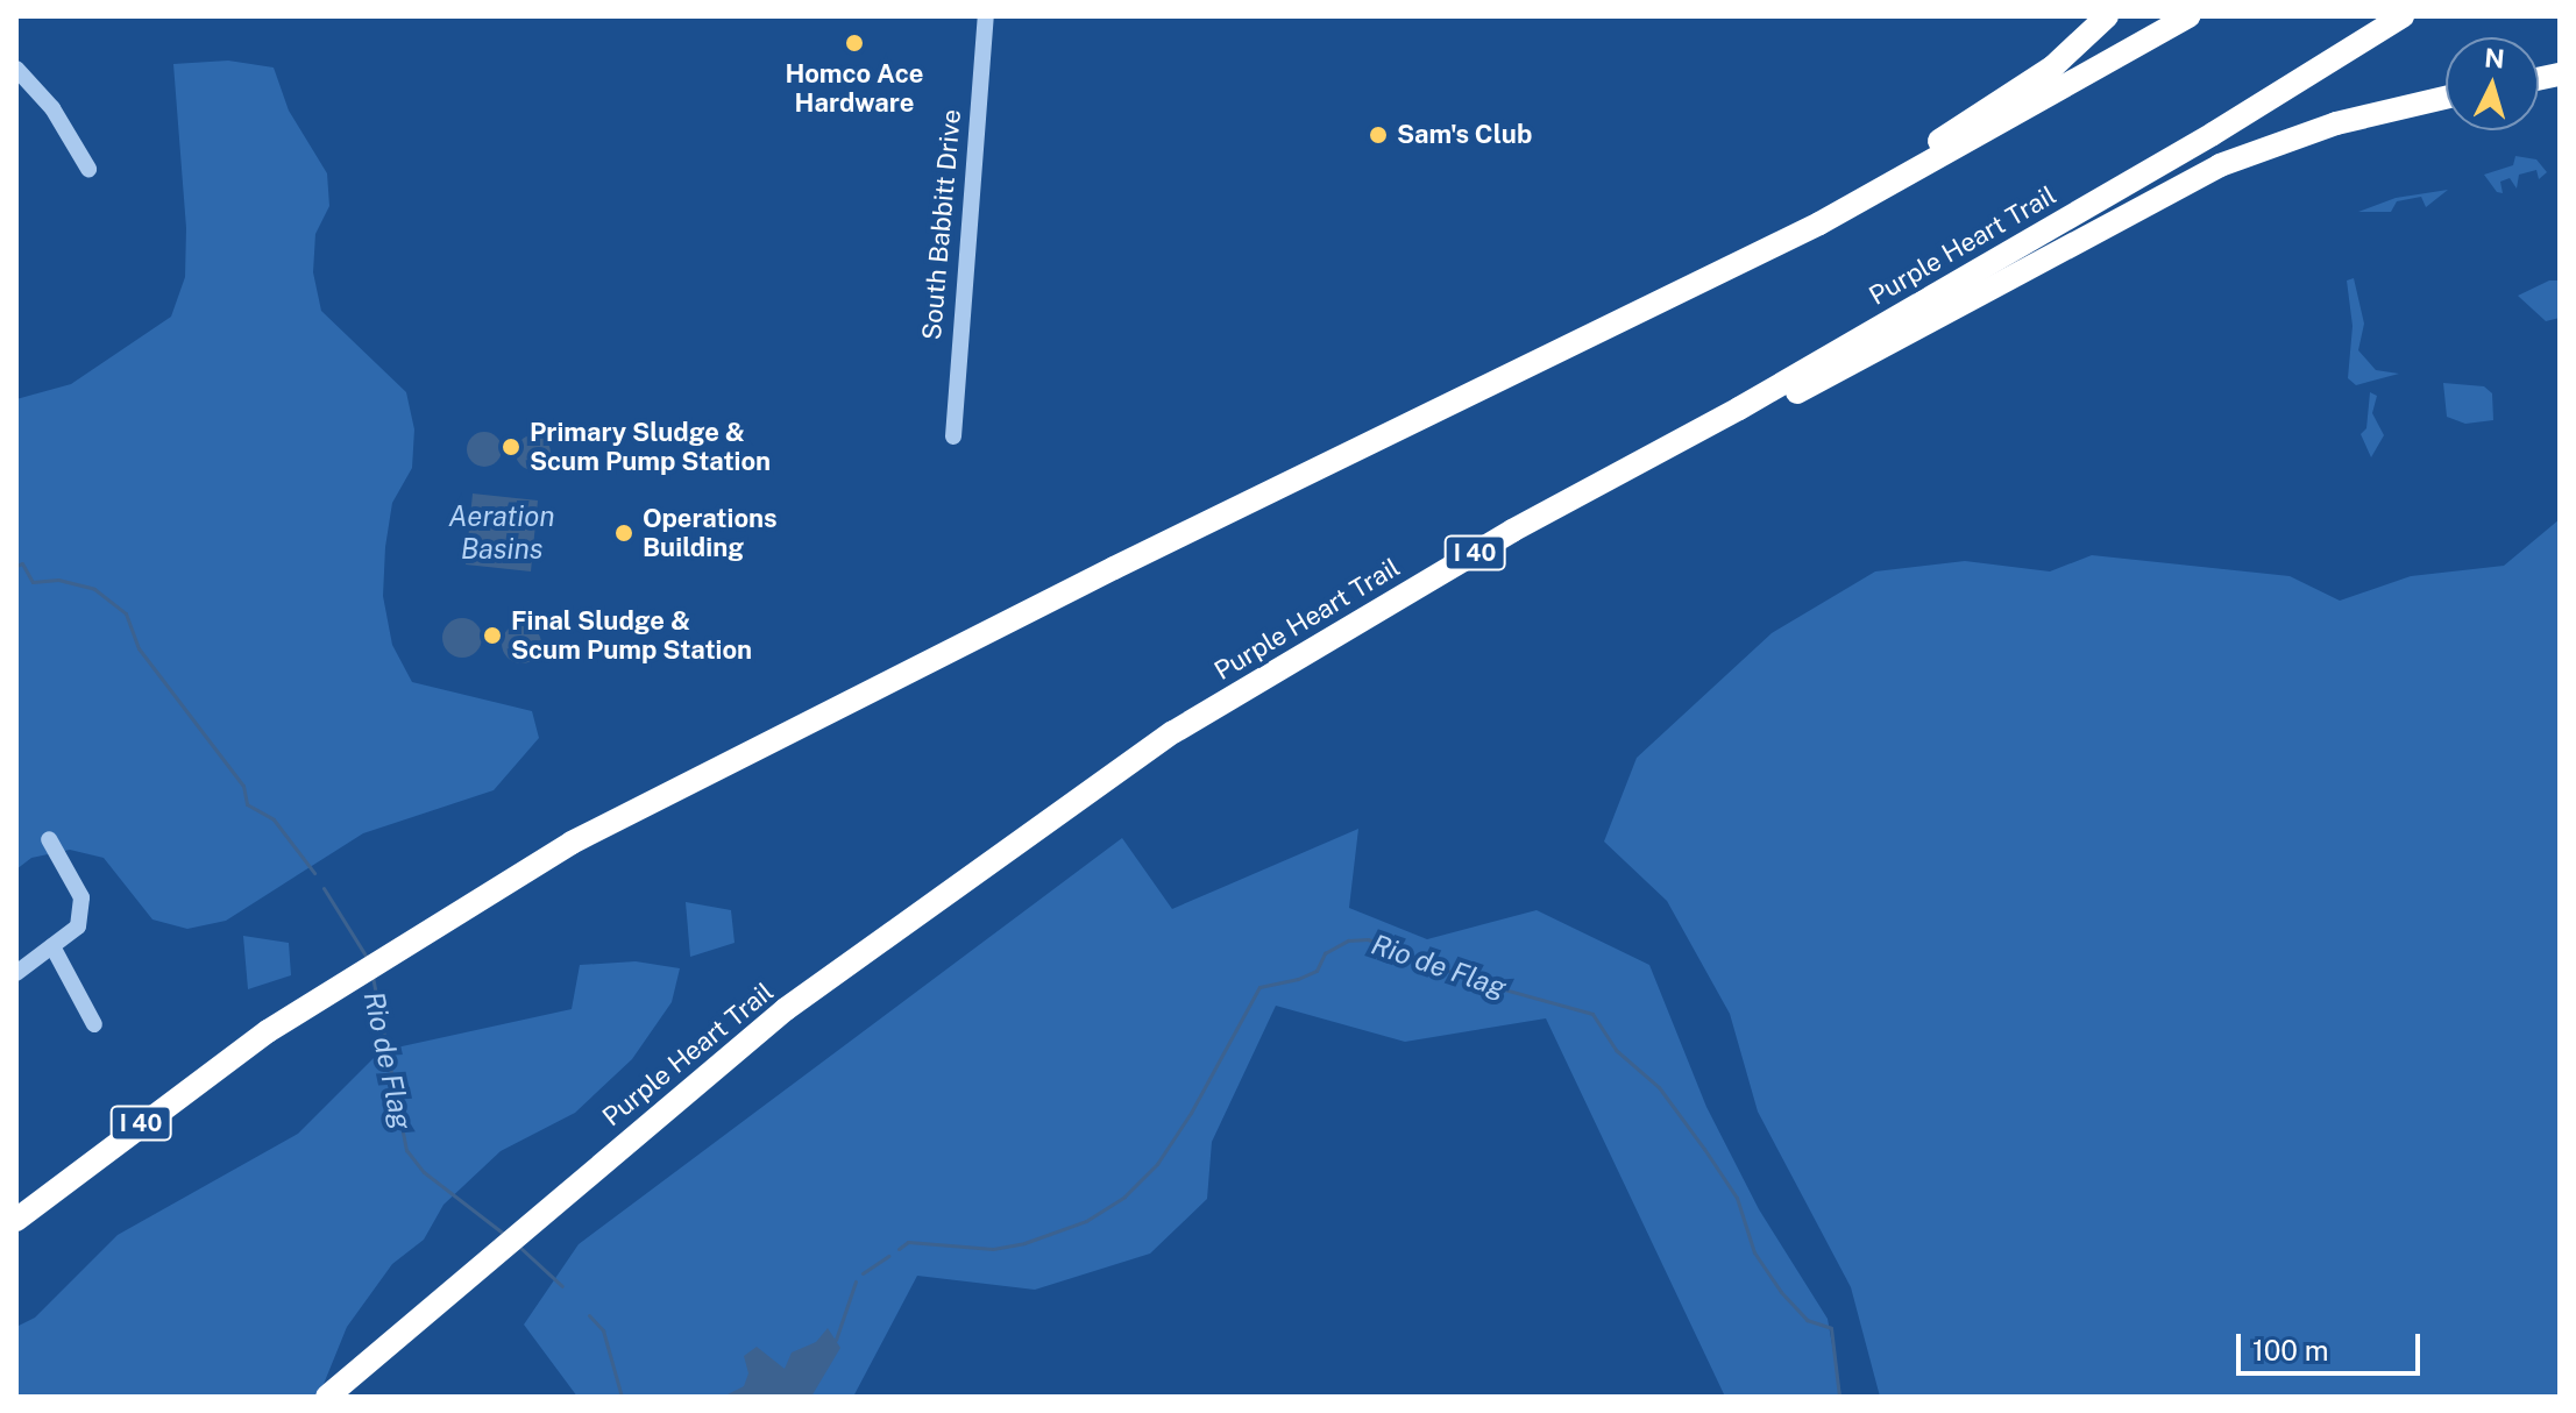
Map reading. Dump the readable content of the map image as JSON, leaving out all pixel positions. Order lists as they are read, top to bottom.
{
  "streets": {
    "highway": ["Purple Heart Trail", "I 40"],
    "street": ["South Babbitt Drive"]
  },
  "water": ["Aeration Basins", "Rio de Flag"],
  "places": [
    "Homco Ace Hardware",
    "Sam's Club",
    "Primary Sludge & Scum Pump Station",
    "Operations Building",
    "Final Sludge & Scum Pump Station"
  ],
  "scale_bar": "100 m",
  "north": "top"
}
